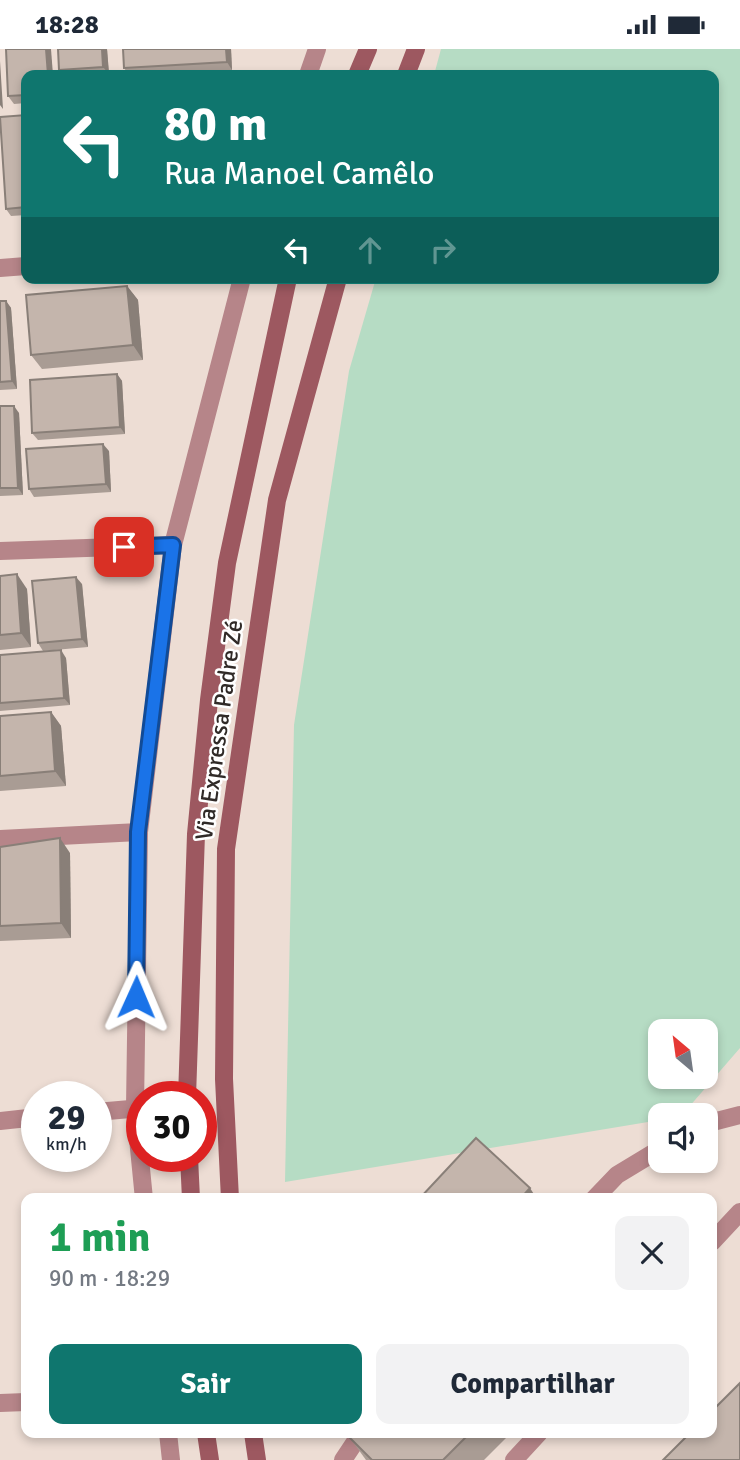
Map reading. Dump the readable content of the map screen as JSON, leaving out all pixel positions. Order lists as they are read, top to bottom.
{
  "streets": {
    "main road": ["Via Expressa Padre Zé"]
  },
  "north": "top left",
  "page": {
    "status": "18:28",
    "turn": ["80 m", "Rua Manoel Camêlo"],
    "speed": "29 km/h",
    "limit": "30",
    "heading": ["1 min", "90 m · 18:29"],
    "buttons": ["Sair", "Compartilhar"]
  }
}
